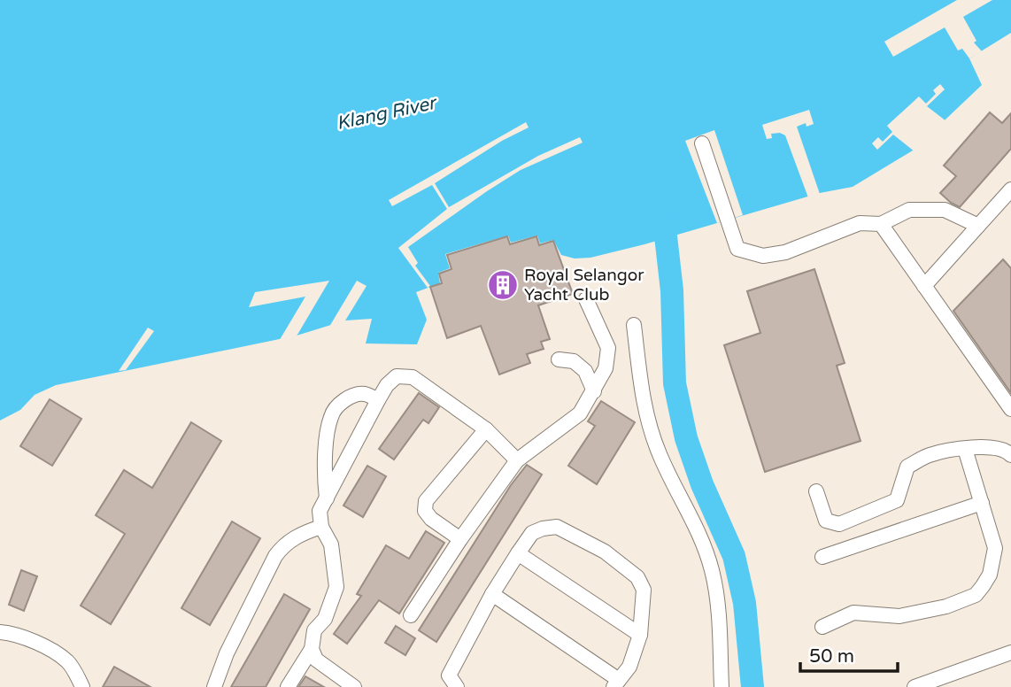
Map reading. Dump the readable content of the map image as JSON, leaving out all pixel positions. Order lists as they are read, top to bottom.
{
  "water": ["Klang River"],
  "places": {
    "building": ["Royal Selangor Yacht Club"]
  },
  "scale_bar": "50 m"
}
